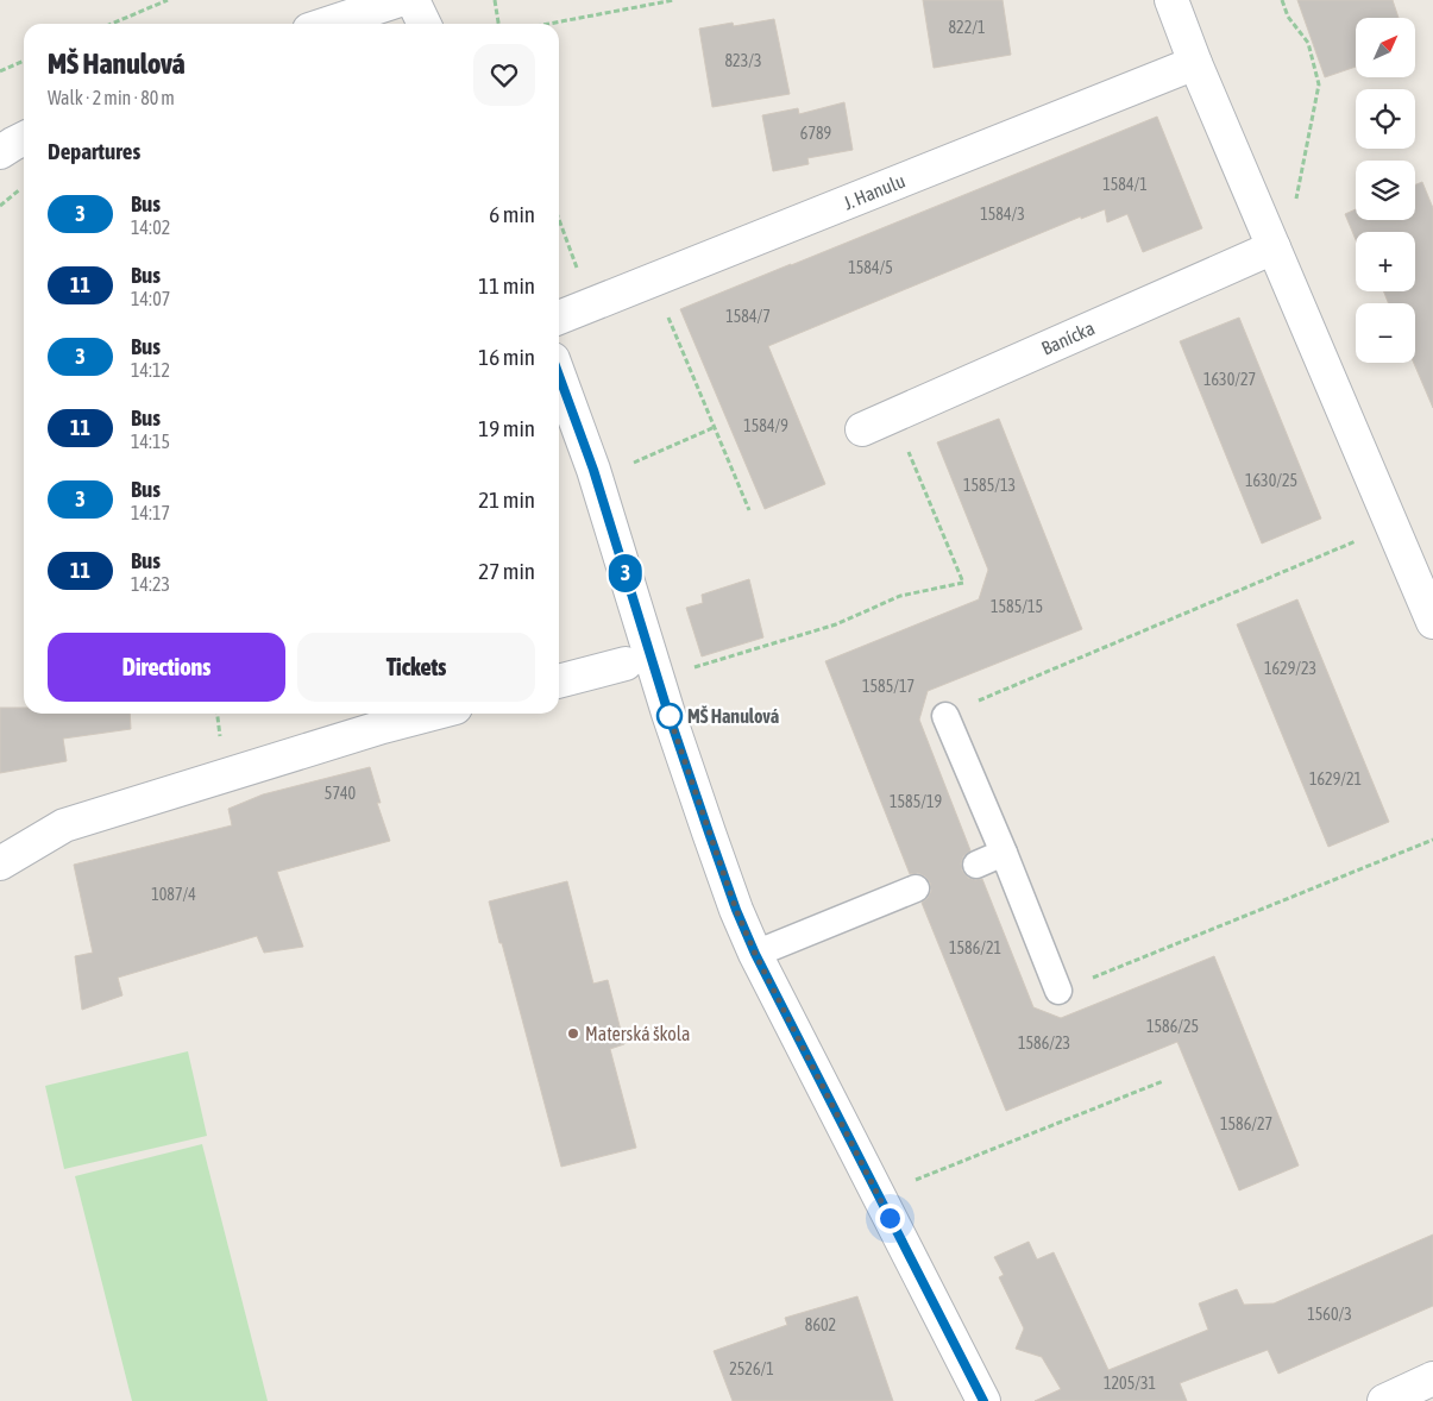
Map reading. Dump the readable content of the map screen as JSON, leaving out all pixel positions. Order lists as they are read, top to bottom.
{
  "streets": {
    "street": ["J. Hanulu", "Banícka"]
  },
  "places": ["MŠ Hanulová", "Materská škola"],
  "lines": ["bus line 3"],
  "house_numbers": [
    "822/1",
    "823/3",
    "6789",
    "1584/1",
    "1584/3",
    "1584/5",
    "1584/7",
    "1630/27",
    "1584/9",
    "1630/25",
    "1585/13",
    "1585/15",
    "1629/23",
    "1585/17",
    "1629/21",
    "5740",
    "1585/19",
    "1087/4",
    "1586/21",
    "1586/25",
    "1586/23",
    "1586/27",
    "1560/3",
    "8602",
    "2526/1",
    "1205/31"
  ],
  "north": "top right",
  "page": {
    "on_map": "3",
    "map_buttons": ["+", "−"],
    "heading": [
      ["MŠ Hanulová", "Walk · 2 min · 80 m"],
      "Departures"
    ],
    "list": [
      {
        "mark": "3",
        "name": "Bus",
        "note": "14:02",
        "value": "6 min"
      },
      {
        "mark": "11",
        "name": "Bus",
        "note": "14:07",
        "value": "11 min"
      },
      {
        "mark": "3",
        "name": "Bus",
        "note": "14:12",
        "value": "16 min"
      },
      {
        "mark": "11",
        "name": "Bus",
        "note": "14:15",
        "value": "19 min"
      },
      {
        "mark": "3",
        "name": "Bus",
        "note": "14:17",
        "value": "21 min"
      },
      {
        "mark": "11",
        "name": "Bus",
        "note": "14:23",
        "value": "27 min"
      }
    ],
    "buttons": ["Directions", "Tickets"]
  }
}
